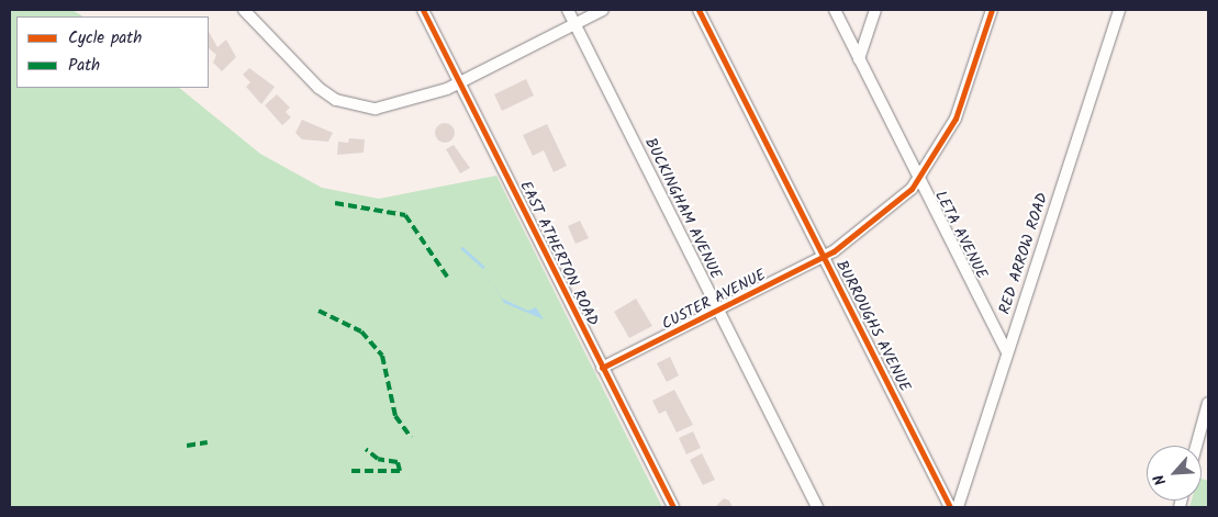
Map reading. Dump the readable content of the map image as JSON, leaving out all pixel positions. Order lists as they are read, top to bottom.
{
  "streets": {
    "street": [
      "BUCKINGHAM AVENUE",
      "LETA AVENUE",
      "EAST ATHERTON ROAD",
      "RED ARROW ROAD",
      "CUSTER AVENUE",
      "BURROUGHS AVENUE"
    ]
  },
  "crossings": [
    ["BUCKINGHAM AVENUE", "CUSTER AVENUE"],
    ["LETA AVENUE", "RED ARROW ROAD"],
    ["LETA AVENUE", "CUSTER AVENUE"],
    ["EAST ATHERTON ROAD", "CUSTER AVENUE"],
    ["CUSTER AVENUE", "BURROUGHS AVENUE"]
  ],
  "legend": ["Cycle path", "Path"],
  "north": "bottom left"
}
